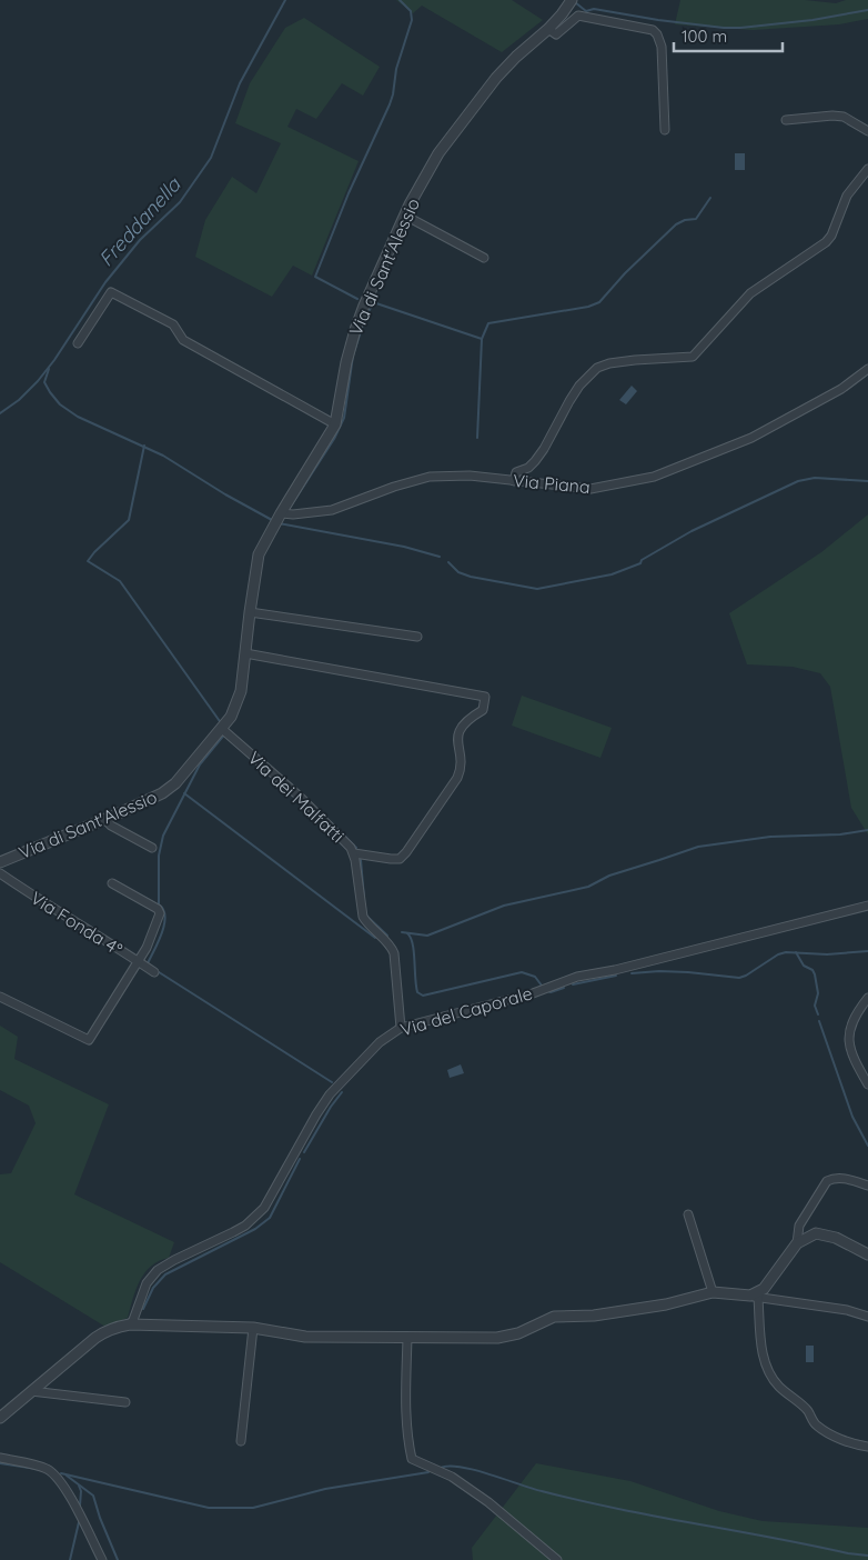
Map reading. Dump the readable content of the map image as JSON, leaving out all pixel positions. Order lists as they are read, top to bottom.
{
  "streets": {
    "street": [
      "Via di Sant'Alessio",
      "Via Piana",
      "Via dei Malfatti",
      "Via Fonda 4°",
      "Via del Caporale"
    ]
  },
  "crossings": [
    ["Via di Sant'Alessio", "Via Piana"],
    ["Via di Sant'Alessio", "Via dei Malfatti"],
    ["Via dei Malfatti", "Via del Caporale"]
  ],
  "water": ["Freddanella"],
  "scale_bar": "100 m"
}
